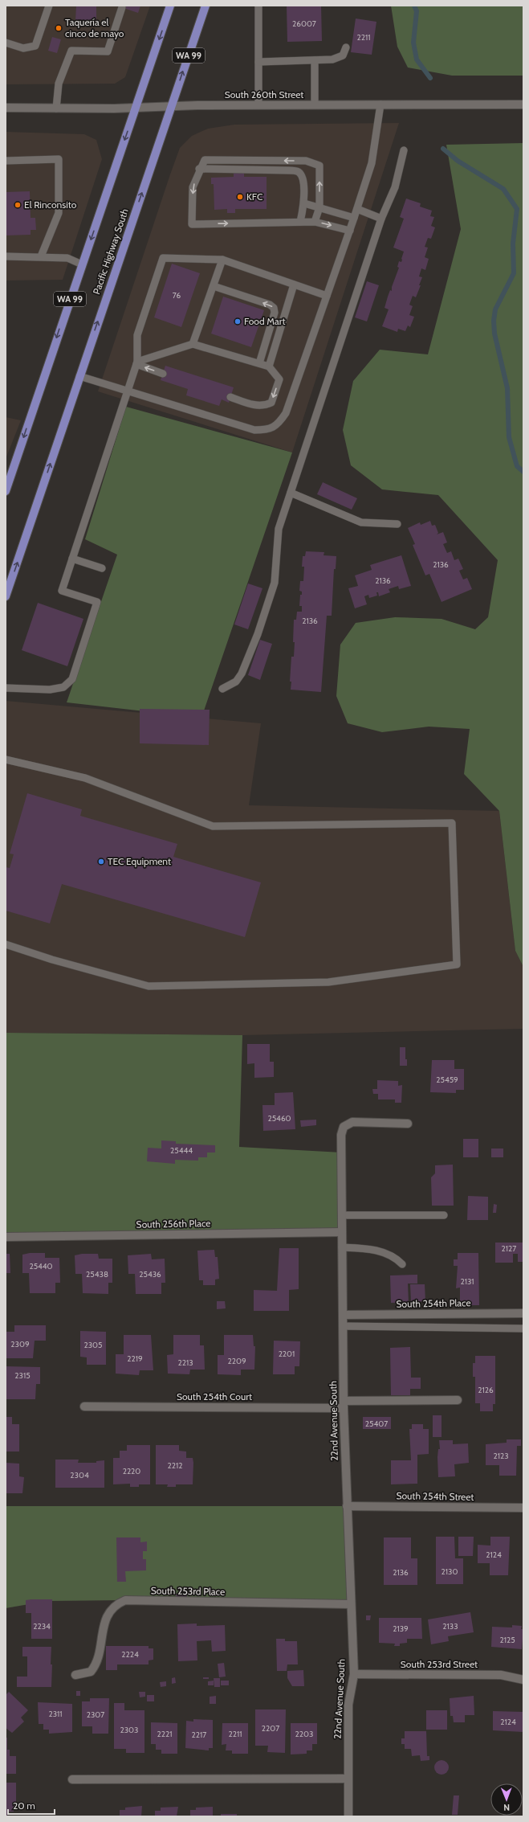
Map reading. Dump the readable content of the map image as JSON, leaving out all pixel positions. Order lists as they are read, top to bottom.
{
  "streets": {
    "main road": ["WA 99", "Pacific Highway South"],
    "street": [
      "South 260th Street",
      "South 256th Place",
      "South 254th Place",
      "South 254th Court",
      "22nd Avenue South",
      "South 254th Street",
      "South 253rd Place",
      "South 253rd Street"
    ]
  },
  "crossings": [
    ["WA 99", "South 260th Street"],
    ["South 260th Street", "Pacific Highway South"],
    ["South 256th Place", "22nd Avenue South"],
    ["South 254th Place", "22nd Avenue South"],
    ["South 254th Court", "22nd Avenue South"],
    ["22nd Avenue South", "South 254th Street"],
    ["22nd Avenue South", "South 253rd Place"],
    ["22nd Avenue South", "South 253rd Street"]
  ],
  "places": [
    "Taquería el cinco de mayo",
    "KFC",
    "El Rinconsito",
    "Food Mart",
    "TEC Equipment"
  ],
  "house_numbers": [
    "26007",
    "2211",
    "76",
    "2136",
    "2136",
    "2136",
    "25459",
    "25460",
    "25444",
    "2127",
    "25440",
    "25438",
    "25436",
    "2131",
    "2309",
    "2305",
    "2201",
    "2219",
    "2209",
    "2213",
    "2315",
    "2126",
    "25407",
    "2123",
    "2212",
    "2220",
    "2304",
    "2124",
    "2130",
    "2136",
    "2234",
    "2133",
    "2139",
    "2125",
    "2224",
    "2311",
    "2307",
    "2124",
    "2207",
    "2303",
    "2221",
    "2211",
    "2203",
    "2217"
  ],
  "scale_bar": "20 m",
  "north": "bottom"
}
